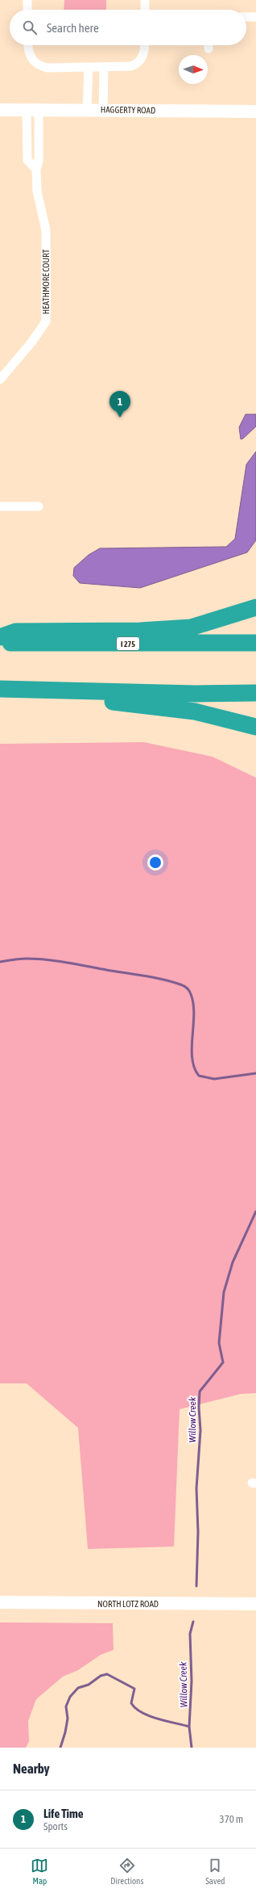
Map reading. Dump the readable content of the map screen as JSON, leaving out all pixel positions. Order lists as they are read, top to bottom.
{
  "streets": {
    "highway": ["I 275"],
    "street": ["HAGGERTY ROAD", "HEATHMORE COURT", "NORTH LOTZ ROAD"]
  },
  "crossings": [
    ["HAGGERTY ROAD", "HEATHMORE COURT"]
  ],
  "water": ["Willow Creek"],
  "north": "right",
  "page": {
    "search": "Search here",
    "pins": "1",
    "heading": "Nearby",
    "list": [
      {
        "mark": "1",
        "name": "Life Time",
        "note": "Sports",
        "value": "370 m"
      }
    ],
    "nav": ["Map", "Directions", "Saved"]
  }
}
